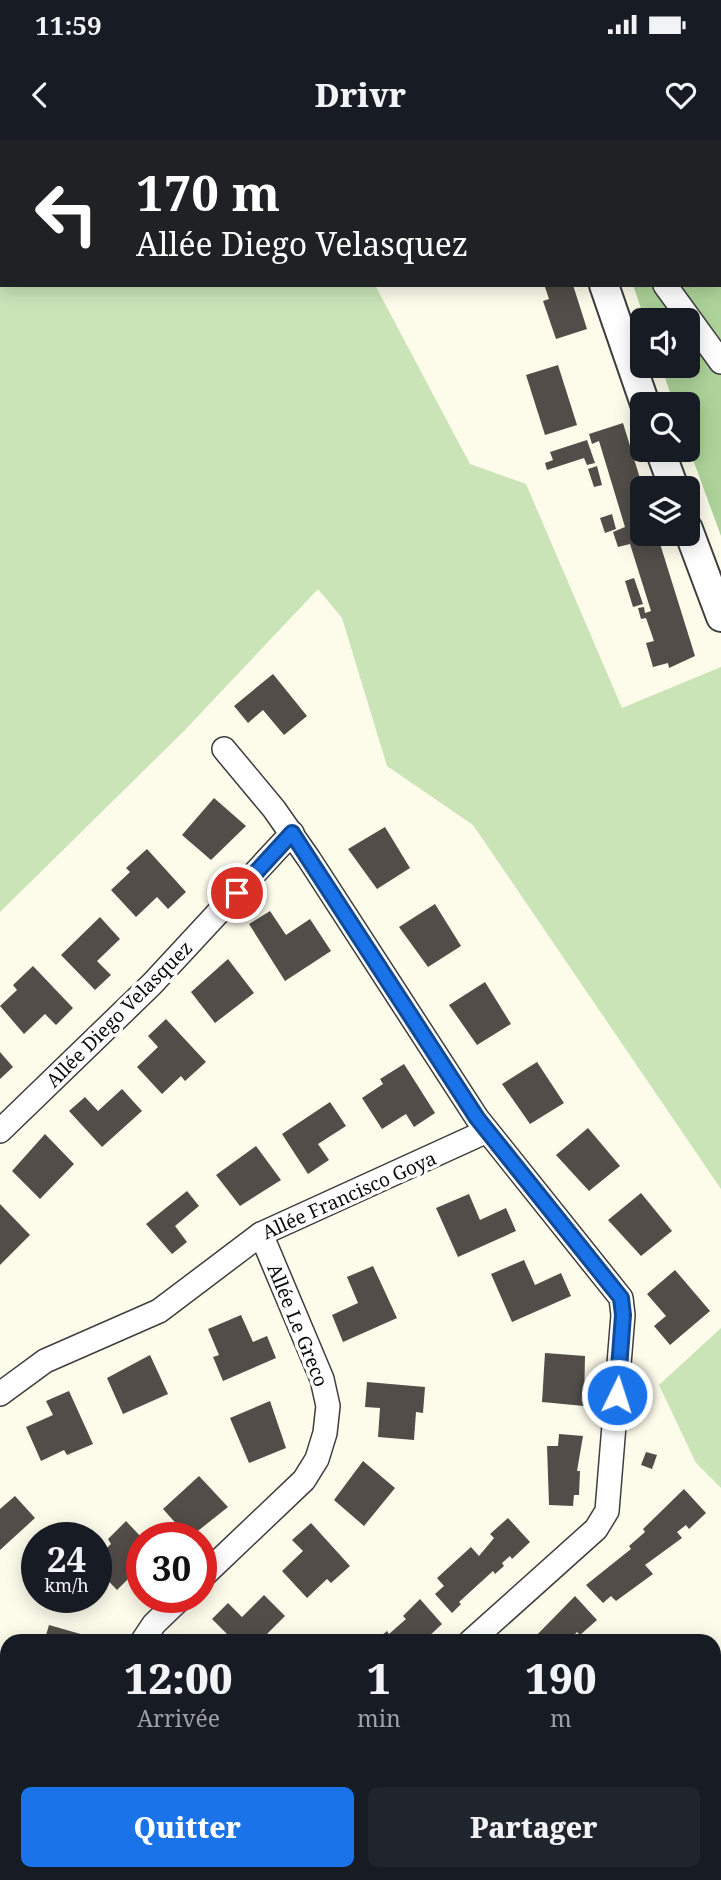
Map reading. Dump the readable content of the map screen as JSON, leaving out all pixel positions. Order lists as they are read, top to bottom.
{
  "streets": {
    "street": ["Allée Diego Velasquez", "Allée Francisco Goya", "Allée Le Greco"]
  },
  "crossings": [
    ["Allée Francisco Goya", "Allée Le Greco"]
  ],
  "page": {
    "status": "11:59",
    "header": "Drivr",
    "turn": ["170 m", "Allée Diego Velasquez"],
    "speed": "24 km/h",
    "limit": "30",
    "eta": [
      "12:00",
      "Arrivée",
      "1",
      "min",
      "190",
      "m"
    ],
    "buttons": ["Quitter", "Partager"]
  }
}
